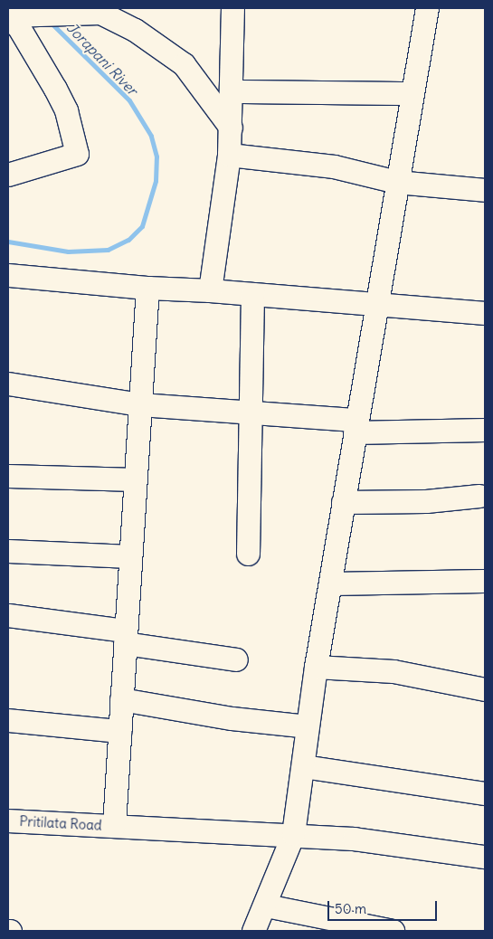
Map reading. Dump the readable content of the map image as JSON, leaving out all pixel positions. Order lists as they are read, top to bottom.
{
  "streets": {
    "street": ["Pritilata Road"]
  },
  "water": ["Jorapani River"],
  "scale_bar": "50 m"
}
